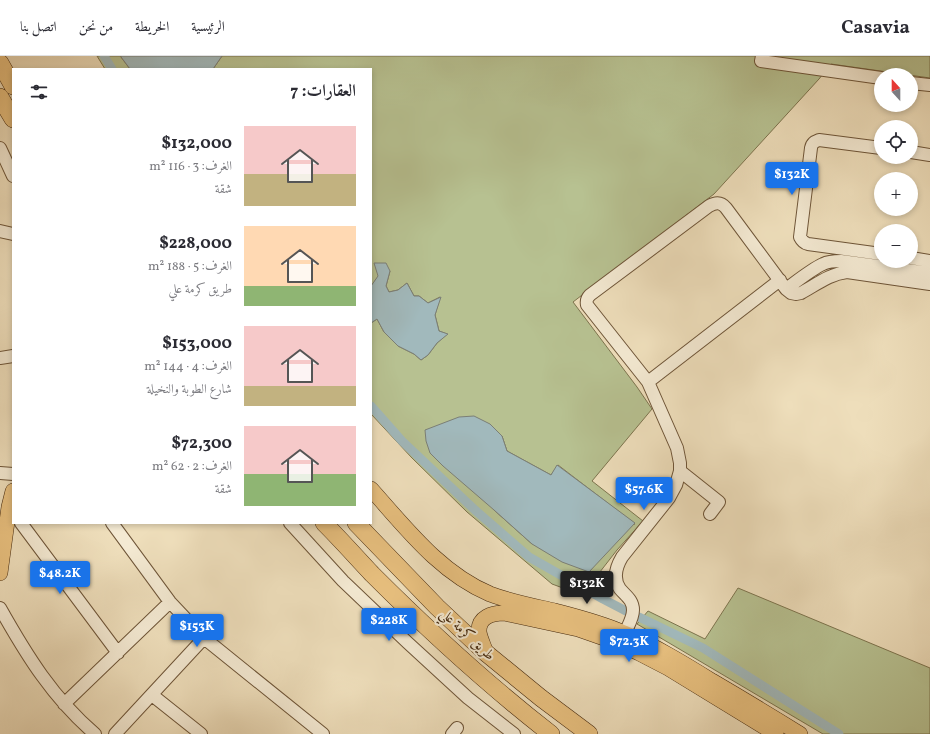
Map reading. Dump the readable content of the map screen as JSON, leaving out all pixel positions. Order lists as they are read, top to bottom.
{
  "streets": {
    "highway": ["طريق كرمة علي"]
  },
  "north": "top",
  "page": {
    "header": "Casavia",
    "nav": [
      "الرئيسية",
      "الخريطة",
      "من نحن",
      "اتصل بنا"
    ],
    "map_buttons": ["+", "−"],
    "heading": "العقارات: 7",
    "list": [
      {
        "name": "$132,000",
        "note": "الغرف: 3 · 116 m² · شقة"
      },
      {
        "name": "$228,000",
        "note": "الغرف: 5 · 188 m² · طريق كرمة علي"
      },
      {
        "name": "$153,000",
        "note": "الغرف: 4 · 144 m² · شارع الطوبة والنخيلة"
      },
      {
        "name": "$72,300",
        "note": "الغرف: 2 · 62 m² · شقة"
      }
    ],
    "price": [
      "$132K",
      "$57.6K",
      "$48.2K",
      "$132K",
      "$228K",
      "$153K",
      "$72.3K"
    ]
  }
}
